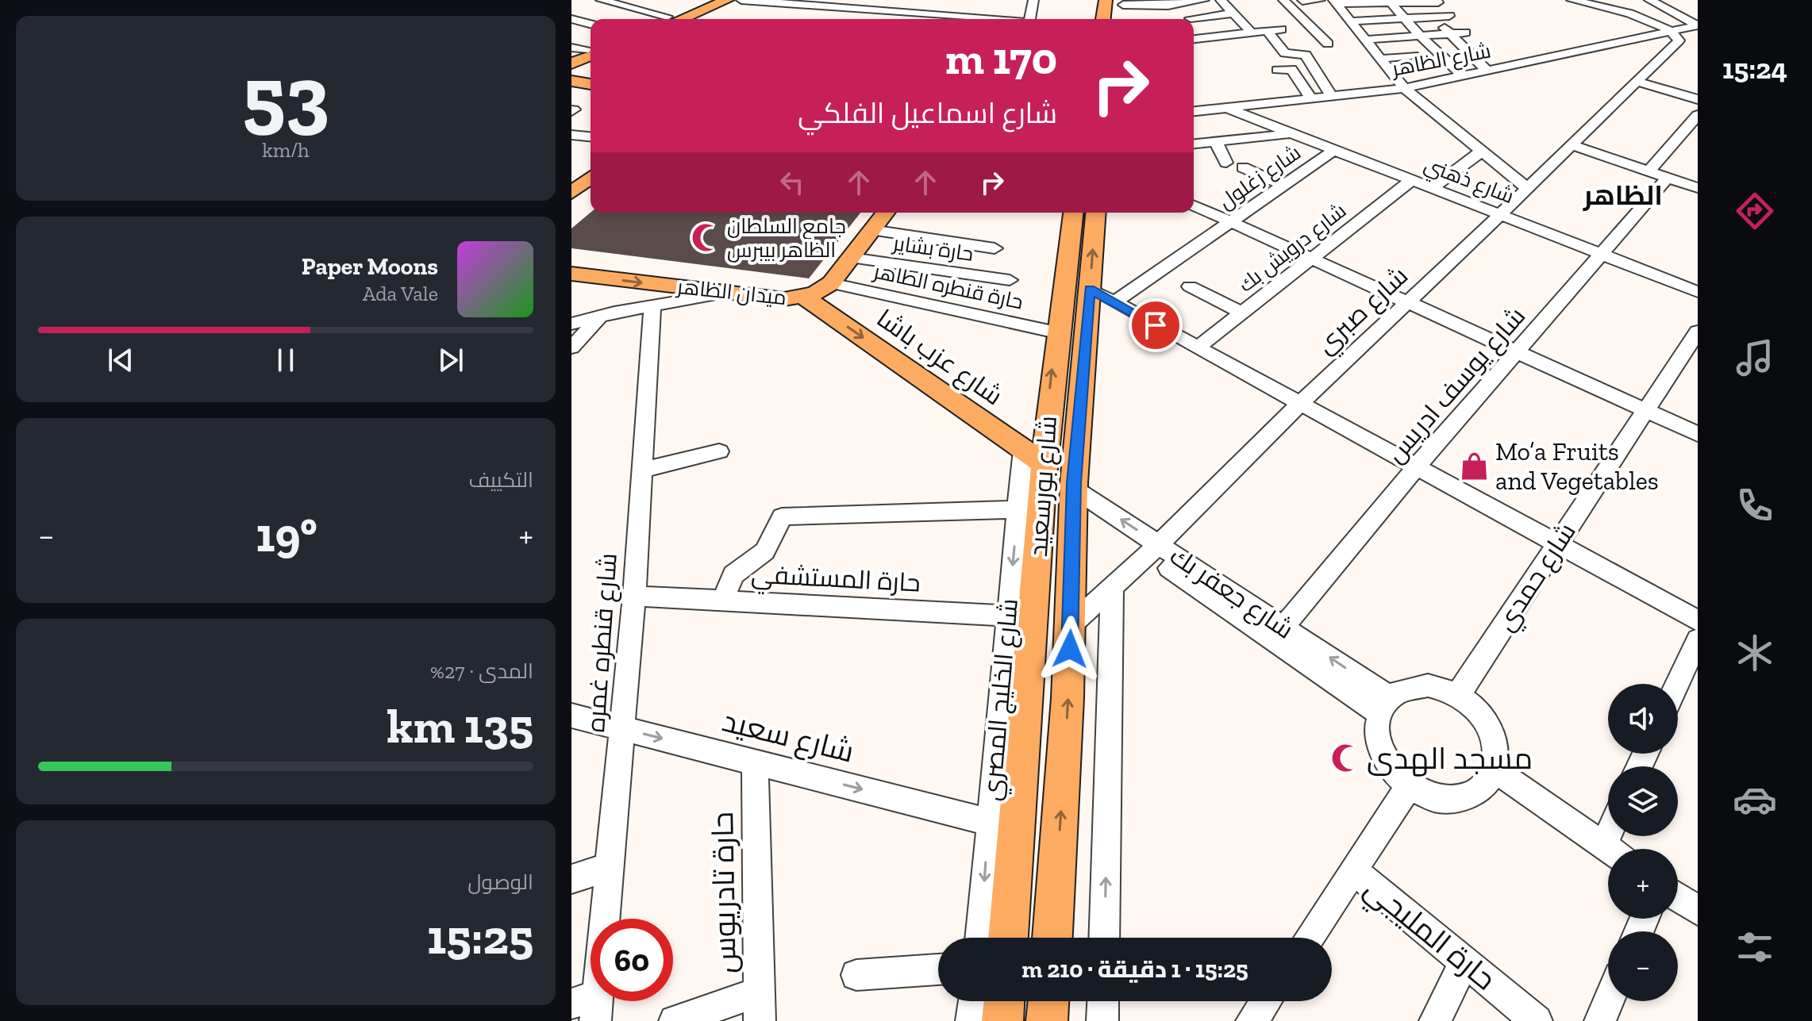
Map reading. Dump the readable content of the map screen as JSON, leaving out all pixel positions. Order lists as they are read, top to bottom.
{
  "streets": {
    "main road": ["ميدان الظاهر", "شارع عزب باشا", "شارع بورسعيد"],
    "street": [
      "شارع الظاهر",
      "شارع زغلول",
      "شارع ذهني",
      "شارع درويش بك",
      "حارة بشاير",
      "حارة قنطره الطاهر",
      "شارع صبري",
      "شارع يوسف ادريس",
      "شارع حمدي",
      "حارة المستشفي",
      "شارع جعفر بك",
      "شارع قنطره غمره",
      "شارع الخليج المصري",
      "شارع سعيد",
      "حارة تادريوس",
      "حارة المليجي"
    ]
  },
  "crossings": [
    ["شارع الظاهر", "شارع ذهني"],
    ["شارع الظاهر", "شارع صبري"],
    ["شارع زغلول", "شارع ذهني"],
    ["شارع ذهني", "شارع درويش بك"],
    ["شارع ذهني", "شارع صبري"],
    ["شارع ذهني", "شارع يوسف ادريس"],
    ["حارة بشاير", "ميدان الظاهر"],
    ["حارة قنطره الطاهر", "ميدان الظاهر"],
    ["حارة قنطره الطاهر", "شارع بورسعيد"],
    ["ميدان الظاهر", "شارع عزب باشا"],
    ["شارع صبري", "شارع بورسعيد"],
    ["شارع صبري", "شارع جعفر بك"],
    ["شارع عزب باشا", "شارع بورسعيد"],
    ["شارع عزب باشا", "شارع الخليج المصري"],
    ["شارع يوسف ادريس", "شارع جعفر بك"],
    ["شارع بورسعيد", "حارة المستشفي"],
    ["شارع بورسعيد", "شارع جعفر بك"],
    ["شارع بورسعيد", "شارع الخليج المصري"],
    ["شارع حمدي", "شارع جعفر بك"],
    ["حارة المستشفي", "شارع قنطره غمره"],
    ["حارة المستشفي", "شارع الخليج المصري"],
    ["شارع قنطره غمره", "شارع سعيد"],
    ["شارع الخليج المصري", "شارع سعيد"],
    ["شارع سعيد", "حارة تادريوس"]
  ],
  "one_way": ["ميدان الظاهر", "شارع عزب باشا", "شارع سعيد"],
  "districts": ["الظاهر"],
  "places": {
    "mosque": ["جامع السلطان الظاهر بيبرس", "مسجد الهدى"],
    "shop": ["Mo’a Fruits and Vegetables"]
  },
  "page": {
    "tabs": "15:24",
    "tile": [
      ["53", "km/h"],
      "التكييف",
      ["المدى · 27%", "135 km"],
      ["الوصول", "15:25"]
    ],
    "turn": ["170 m", "شارع اسماعيل الفلكي"],
    "song": ["Paper Moons", "Ada Vale"],
    "heat": ["−", "19°", "+"],
    "map_buttons": ["+", "−"],
    "limit": "60",
    "trip": "15:25 · 1 دقيقة · 210 m"
  }
}
